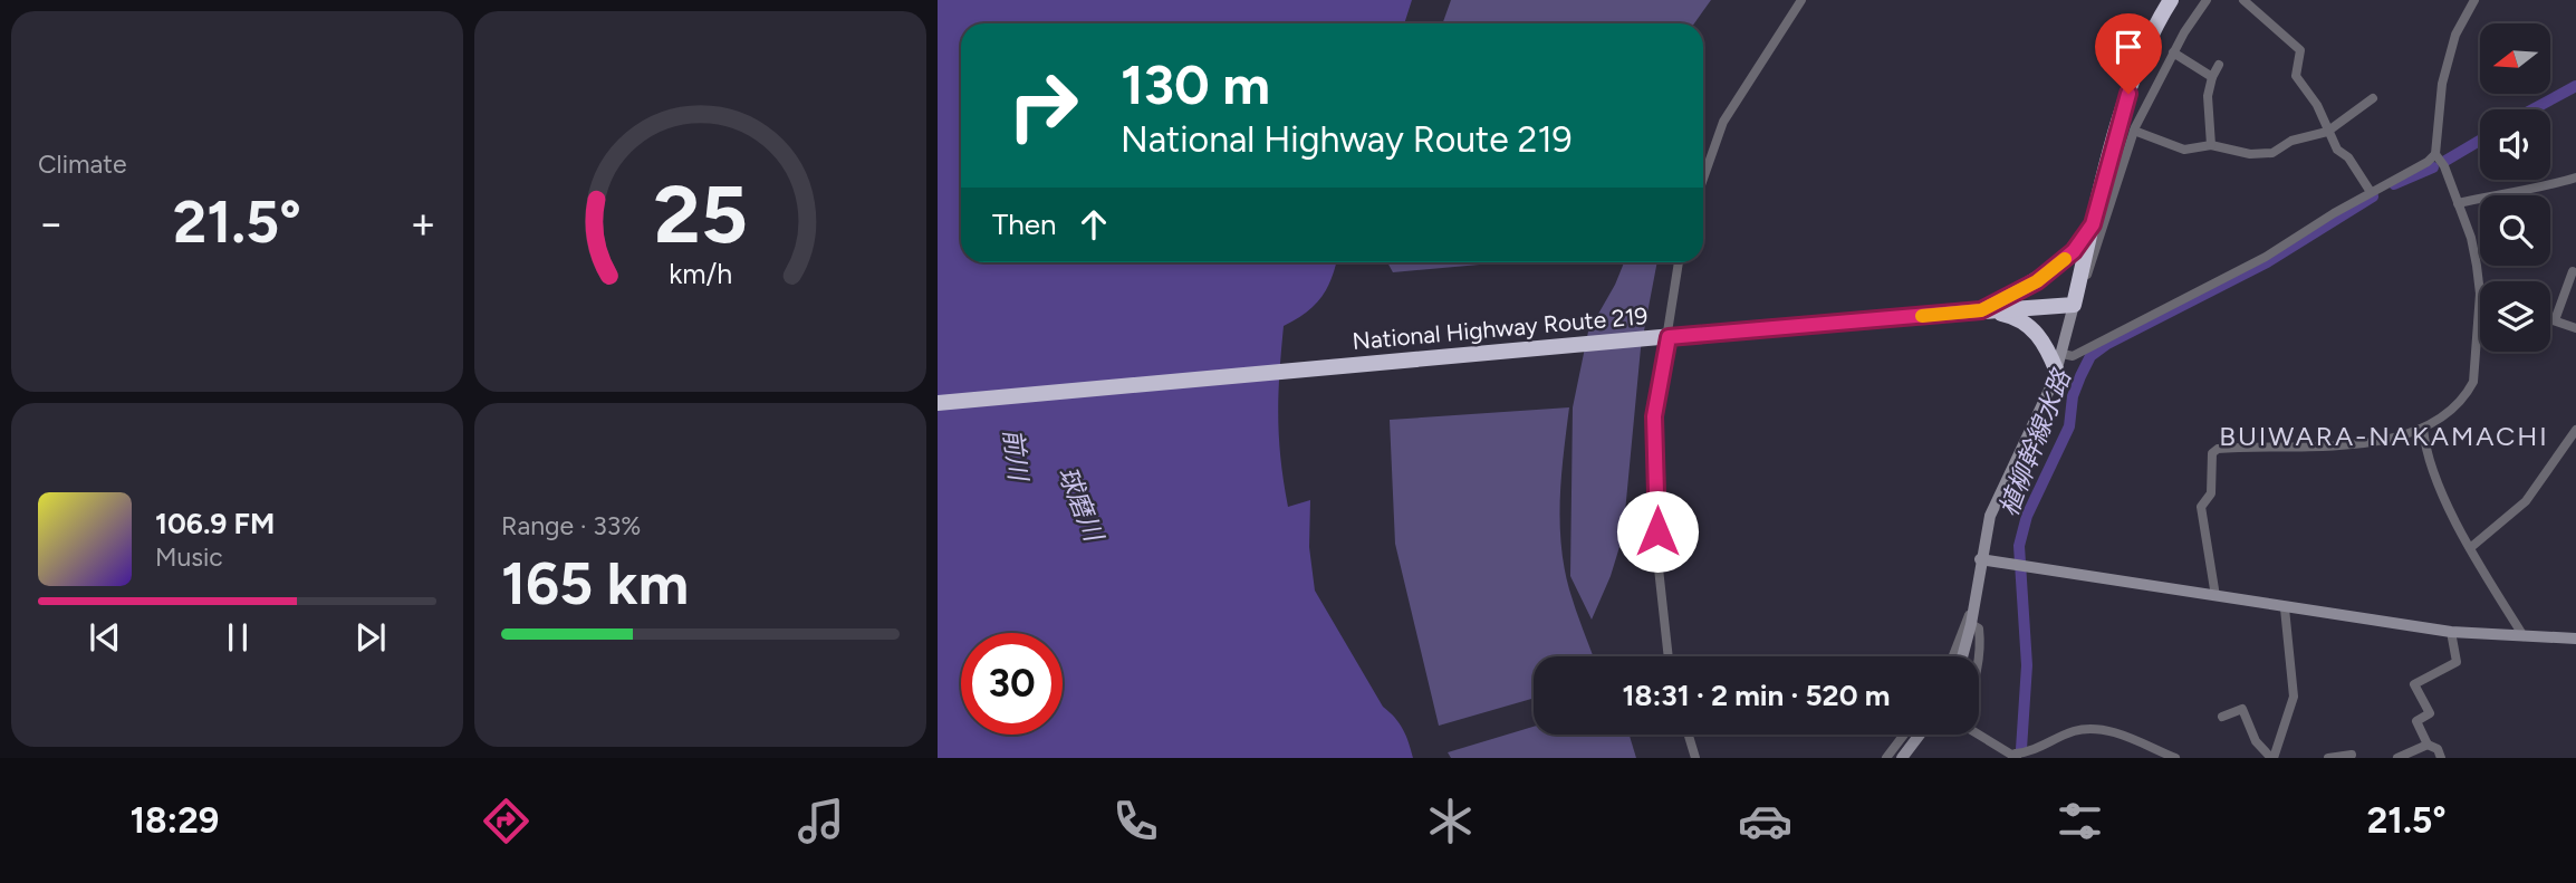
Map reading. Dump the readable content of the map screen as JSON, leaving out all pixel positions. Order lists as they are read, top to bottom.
{
  "streets": {
    "highway": ["National Highway Route 219"]
  },
  "districts": ["BUIWARA-NAKAMACHI"],
  "water": ["植柳幹線水路", "前川", "球磨川"],
  "north": "left",
  "page": {
    "tile": [
      "Climate",
      ["Range · 33%", "165 km"]
    ],
    "turn": ["130 m", "National Highway Route 219"],
    "then": "Then",
    "heat": ["−", "21.5°", "+"],
    "song": ["106.9 FM", "Music"],
    "limit": "30",
    "trip": "18:31 · 2 min · 520 m",
    "tabs": ["18:29", "21.5°"],
    "gauge": ["25", "km/h"]
  }
}
